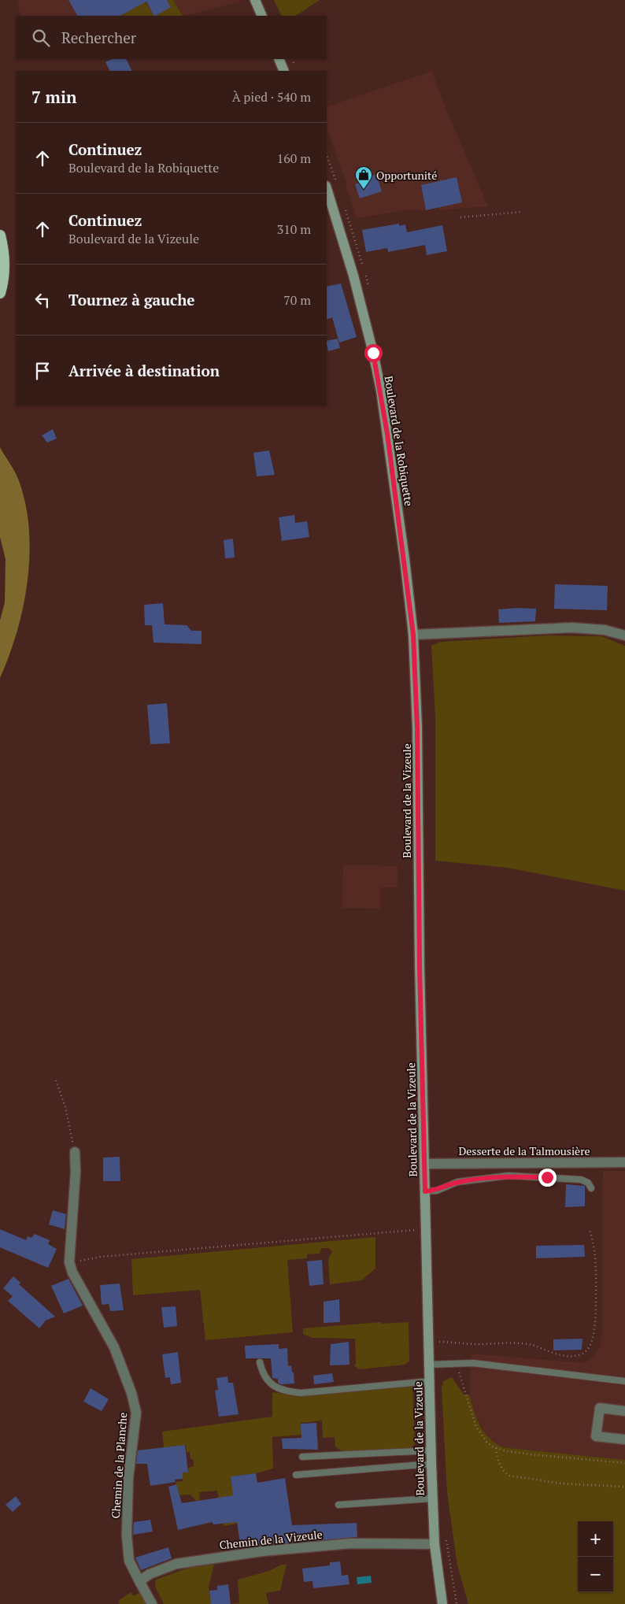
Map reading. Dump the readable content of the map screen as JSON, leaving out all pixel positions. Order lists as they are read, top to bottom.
{
  "streets": {
    "main road": ["Boulevard de la Robiquette", "Boulevard de la Vizeule"],
    "street": ["Desserte de la Talmousière", "Chemin de la Planche", "Chemin de la Vizeule"]
  },
  "crossings": [
    ["Boulevard de la Robiquette", "Boulevard de la Vizeule"],
    ["Boulevard de la Vizeule", "Desserte de la Talmousière"],
    ["Boulevard de la Vizeule", "Chemin de la Vizeule"],
    ["Chemin de la Planche", "Chemin de la Vizeule"]
  ],
  "places": {
    "shop": ["Opportunité"]
  },
  "page": {
    "search": "Rechercher",
    "heading": ["7 min", "À pied · 540 m"],
    "list": [
      ["Continuez", "Boulevard de la Robiquette", "160 m"],
      ["Continuez", "Boulevard de la Vizeule", "310 m"],
      ["Tournez à gauche", "70 m"],
      "Arrivée à destination"
    ],
    "map_buttons": ["+", "−"]
  }
}
